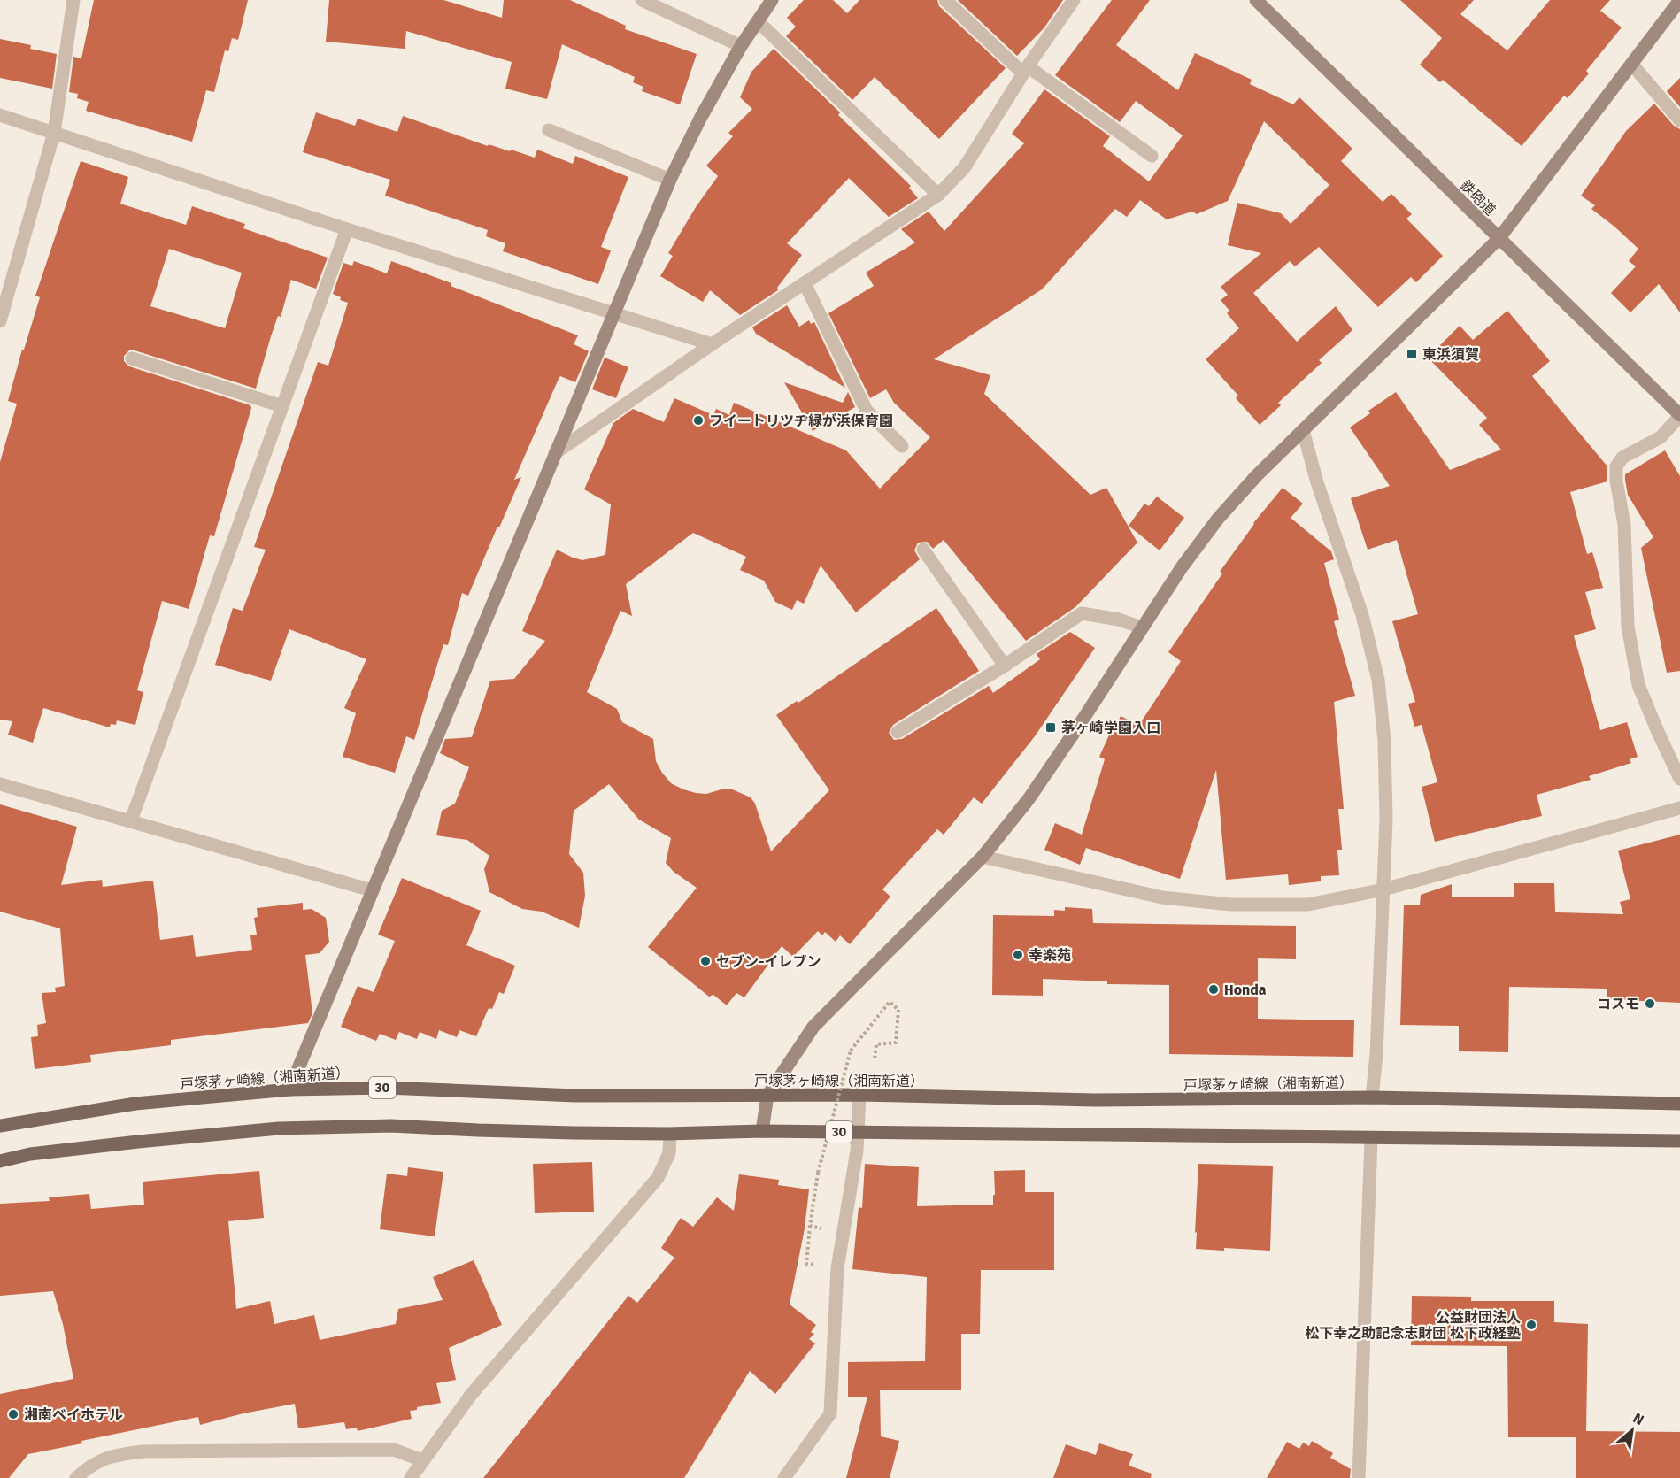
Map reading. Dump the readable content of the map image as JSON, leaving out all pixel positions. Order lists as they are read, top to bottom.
{
  "streets": {
    "main road": ["戸塚茅ヶ崎線（湘南新道）", "30"],
    "street": ["鉄砲道"]
  },
  "places": {
    "transit": ["東浜須賀", "茅ヶ崎学園入口"],
    "other": [
      "フイートリツヂ緑が浜保育園",
      "幸楽苑",
      "セブン-イレブン",
      "Honda",
      "コスモ",
      "公益財団法人 松下幸之助記念志財団 松下政経塾",
      "湘南ベイホテル"
    ]
  },
  "north": "top right"
}
